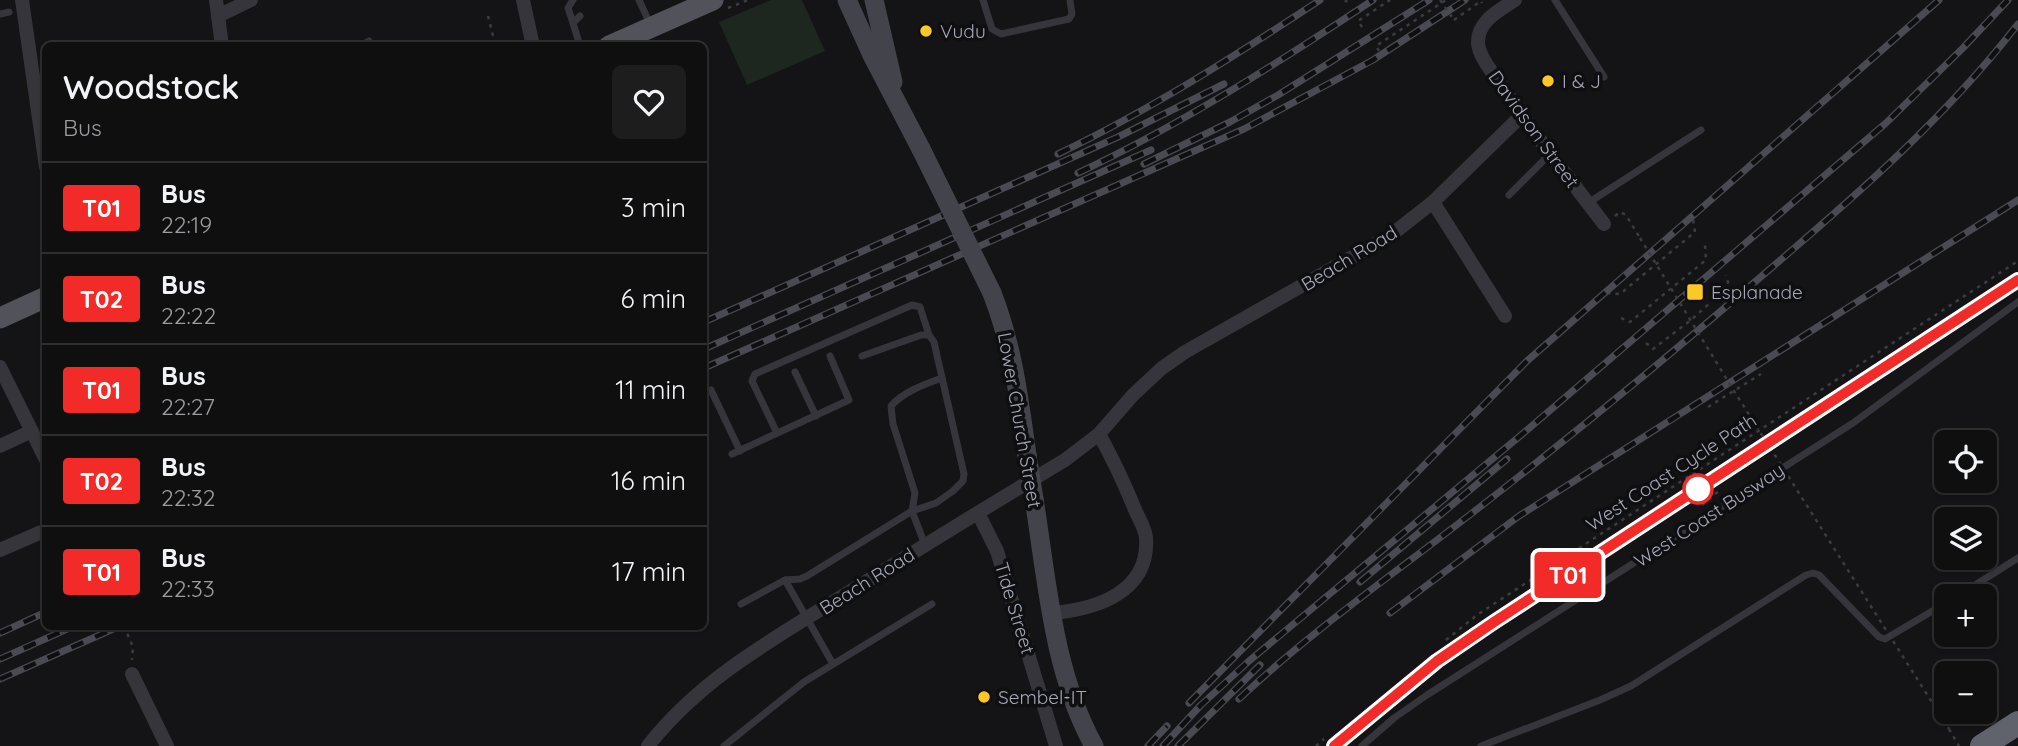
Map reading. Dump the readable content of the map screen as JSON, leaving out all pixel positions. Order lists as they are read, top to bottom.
{
  "streets": {
    "main road": ["Lower Church Street"],
    "street": ["Davidson Street", "Beach Road", "Tide Street"],
    "lane": ["West Coast Busway"],
    "path": ["West Coast Cycle Path"]
  },
  "crossings": [
    ["Davidson Street", "Beach Road"],
    ["Beach Road", "Tide Street"]
  ],
  "places": {
    "other": ["Vudu", "I & J", "Sembel-IT"],
    "transit": ["Esplanade"]
  },
  "lines": ["bus line T01"],
  "page": {
    "on_map": "T01",
    "heading": ["Woodstock", "Bus"],
    "list": [
      {
        "mark": "T01",
        "name": "Bus",
        "note": "22:19",
        "value": "3 min"
      },
      {
        "mark": "T02",
        "name": "Bus",
        "note": "22:22",
        "value": "6 min"
      },
      {
        "mark": "T01",
        "name": "Bus",
        "note": "22:27",
        "value": "11 min"
      },
      {
        "mark": "T02",
        "name": "Bus",
        "note": "22:32",
        "value": "16 min"
      },
      {
        "mark": "T01",
        "name": "Bus",
        "note": "22:33",
        "value": "17 min"
      }
    ],
    "map_buttons": ["+", "−"]
  }
}
